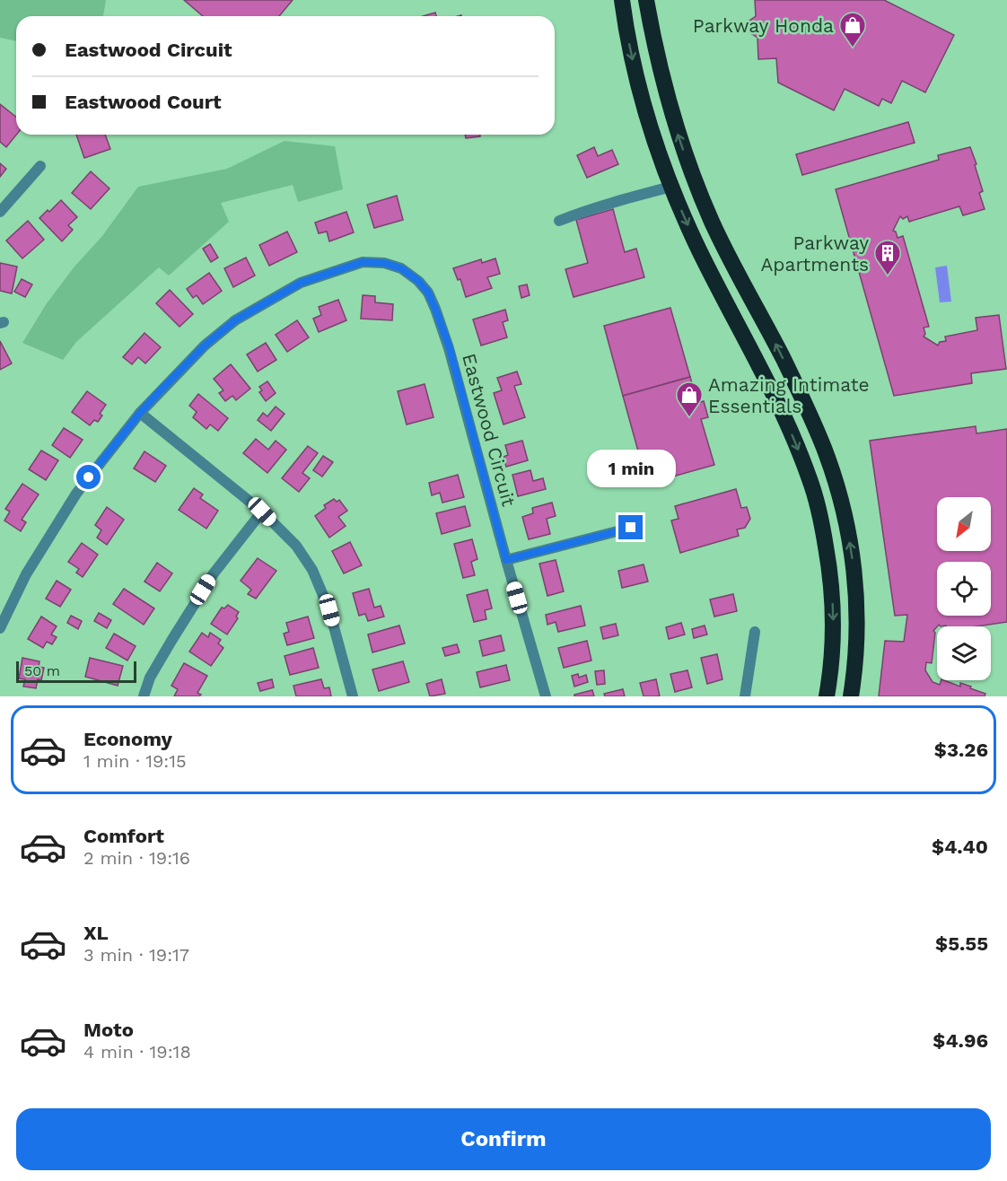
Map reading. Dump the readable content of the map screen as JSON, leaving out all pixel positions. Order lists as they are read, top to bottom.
{
  "streets": {
    "street": ["Eastwood Circuit"]
  },
  "places": {
    "shop": ["Parkway Honda", "Amazing Intimate Essentials"],
    "building": ["Parkway Apartments"]
  },
  "scale_bar": "50 m",
  "north": "bottom left",
  "page": {
    "banner": ["Eastwood Circuit", "Eastwood Court"],
    "bubble": "1 min",
    "scale": "50 m",
    "list": [
      {
        "name": "Economy",
        "note": "1 min · 19:15",
        "value": "$3.26"
      },
      {
        "name": "Comfort",
        "note": "2 min · 19:16",
        "value": "$4.40"
      },
      {
        "name": "XL",
        "note": "3 min · 19:17",
        "value": "$5.55"
      },
      {
        "name": "Moto",
        "note": "4 min · 19:18",
        "value": "$4.96"
      }
    ],
    "buttons": "Confirm"
  }
}
